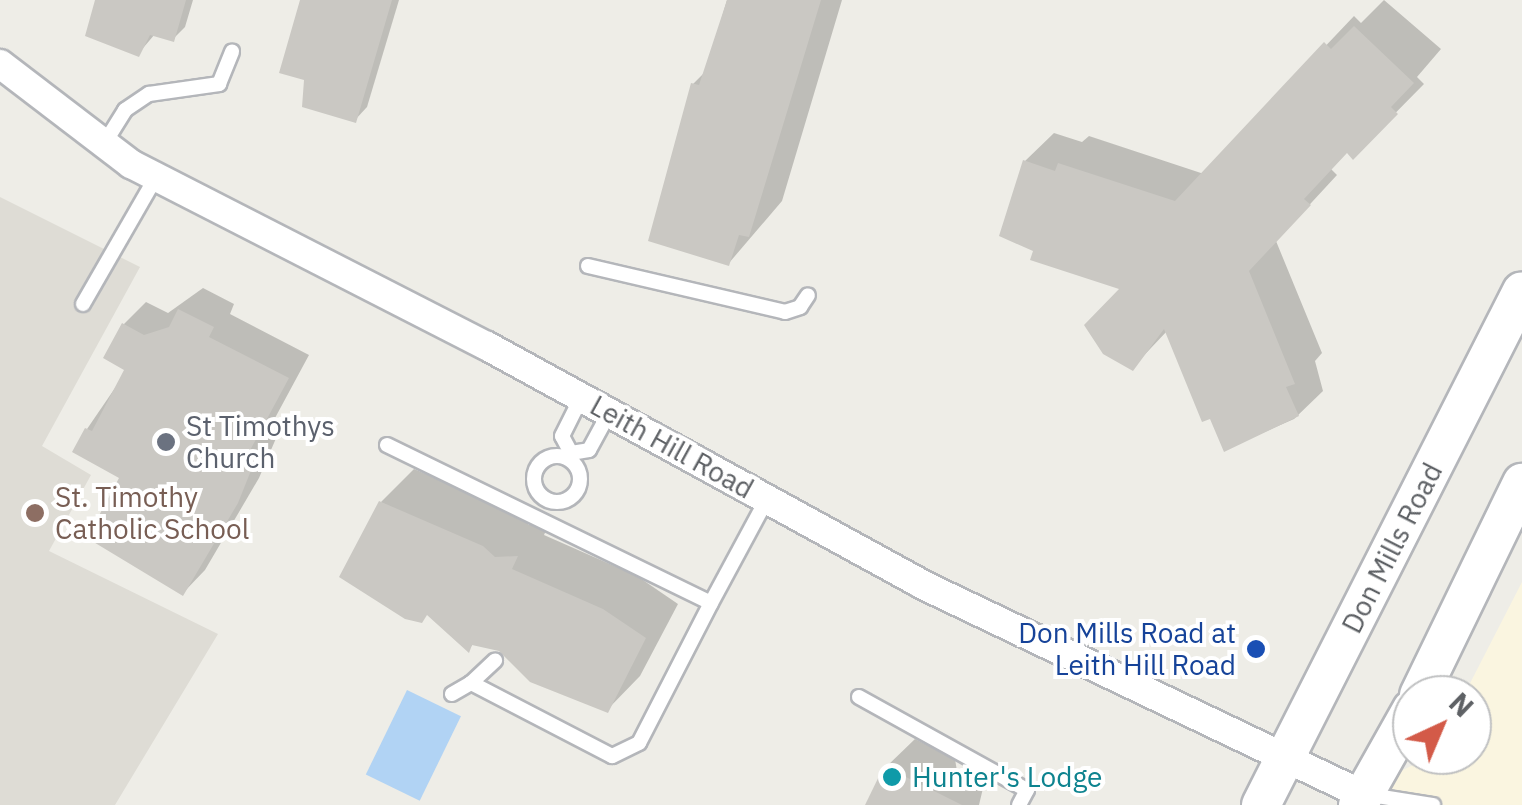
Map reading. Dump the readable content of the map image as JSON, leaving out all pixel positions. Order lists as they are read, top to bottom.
{
  "streets": {
    "main road": ["Don Mills Road"],
    "street": ["Leith Hill Road"]
  },
  "crossings": [
    ["Leith Hill Road", "Don Mills Road"]
  ],
  "places": [
    "St Timothys Church",
    "St. Timothy Catholic School",
    "Don Mills Road at Leith Hill Road",
    "Hunter's Lodge"
  ],
  "north": "top right"
}
